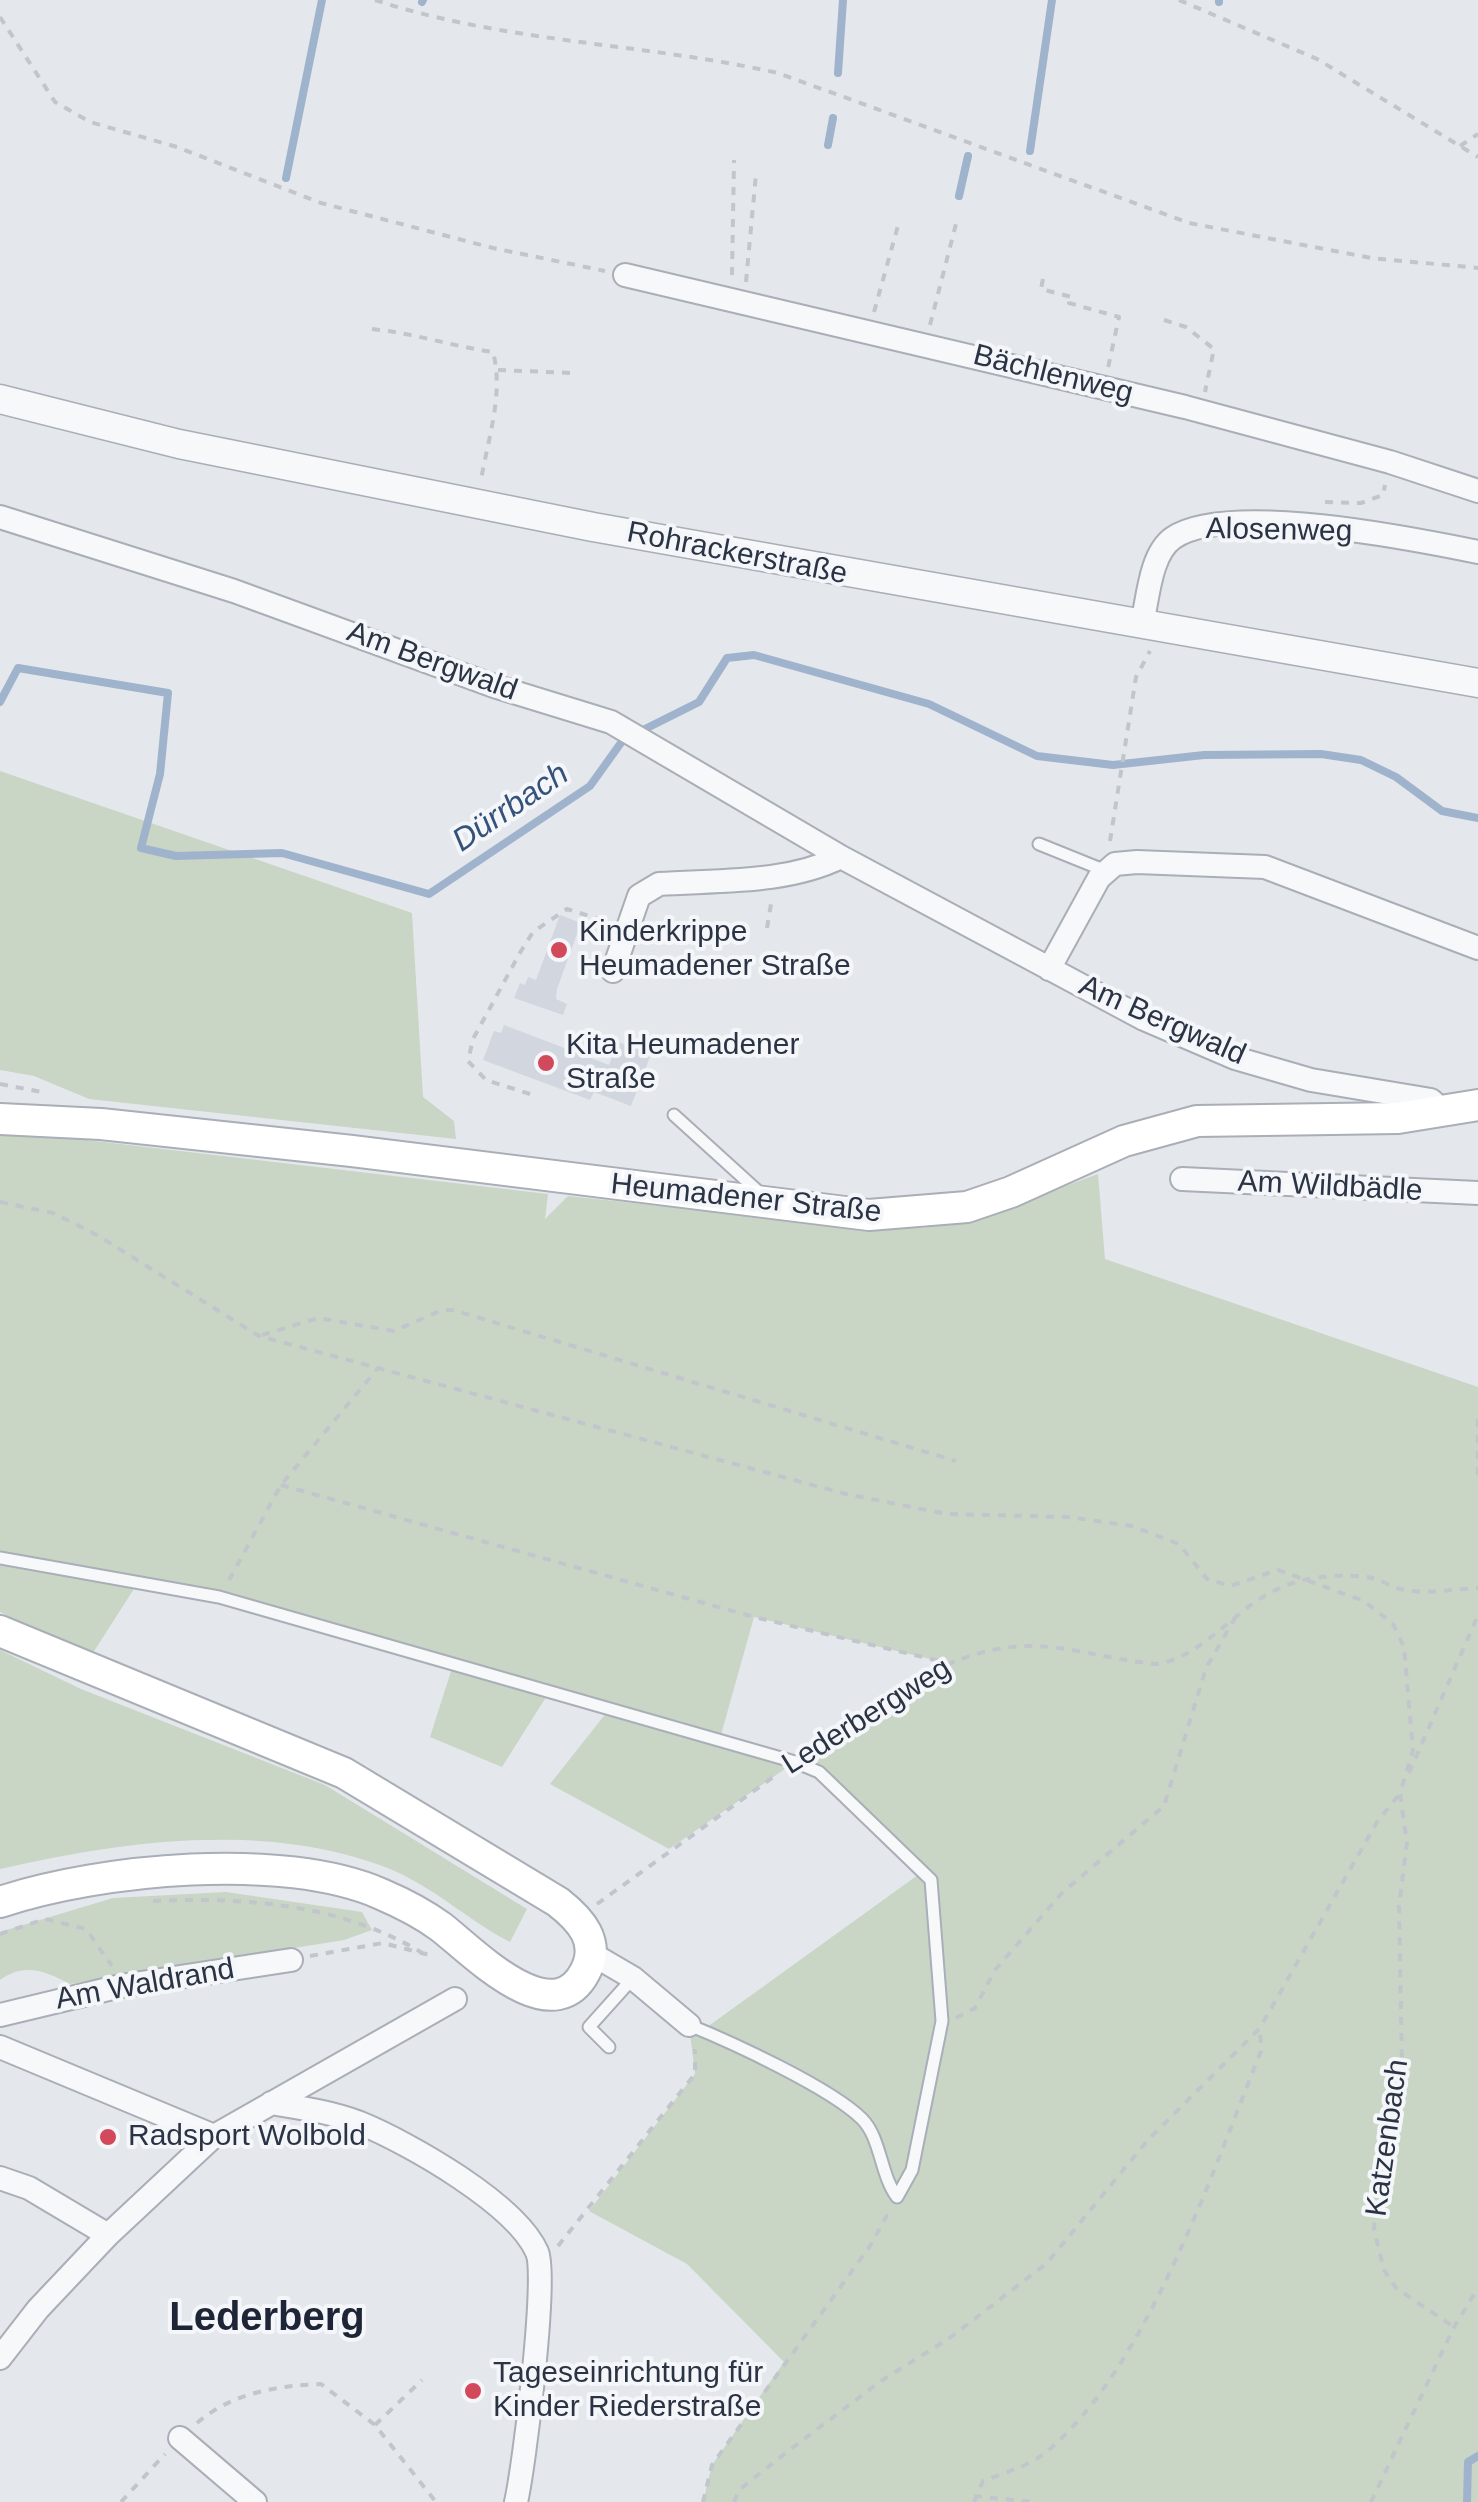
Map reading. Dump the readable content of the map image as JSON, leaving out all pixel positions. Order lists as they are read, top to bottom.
{
  "streets": {
    "main road": ["Heumadener Straße"],
    "street": [
      "Bächlenweg",
      "Alosenweg",
      "Rohrackerstraße",
      "Am Bergwald",
      "Am Wildbädle",
      "Am Waldrand"
    ],
    "path": ["Lederbergweg", "Katzenbach"]
  },
  "crossings": [
    ["Alosenweg", "Rohrackerstraße"],
    ["Am Bergwald", "Heumadener Straße"]
  ],
  "districts": ["Lederberg"],
  "water": ["Dürrbach"],
  "places": [
    "Kinderkrippe Heumadener Straße",
    "Kita Heumadener Straße",
    "Radsport Wolbold",
    "Tageseinrichtung für Kinder Riederstraße"
  ]
}
